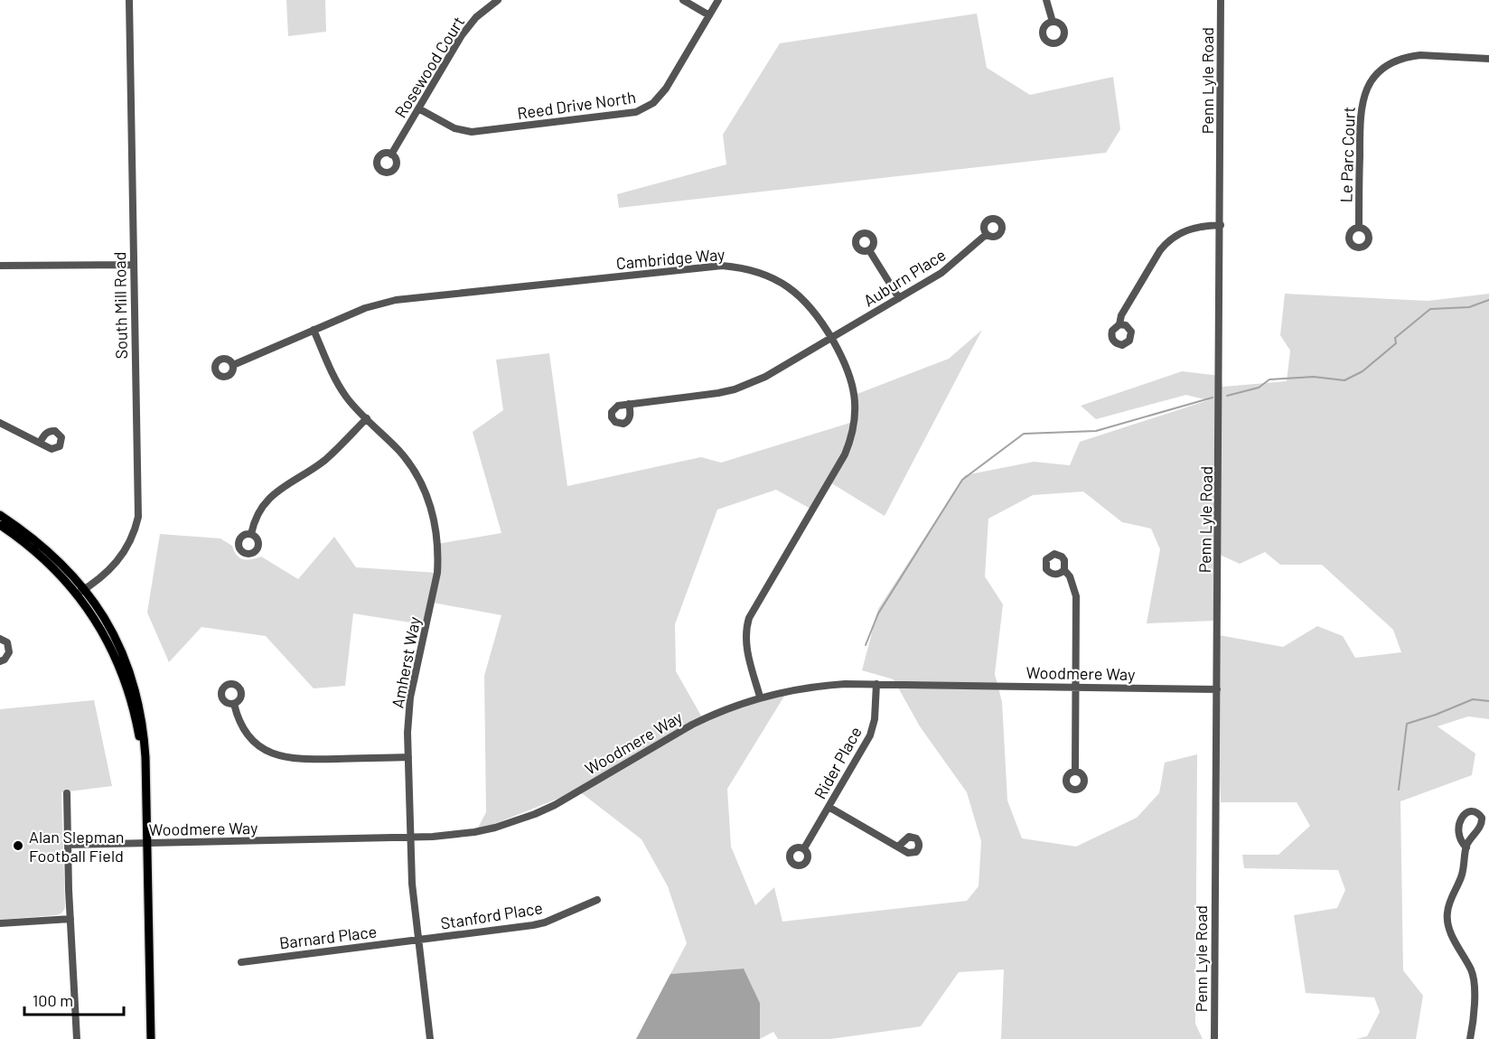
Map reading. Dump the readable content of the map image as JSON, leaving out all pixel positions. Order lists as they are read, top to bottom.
{
  "streets": {
    "street": [
      "Rosewood Court",
      "Penn Lyle Road",
      "Reed Drive North",
      "Le Parc Court",
      "Cambridge Way",
      "Auburn Place",
      "South Mill Road",
      "Amherst Way",
      "Woodmere Way",
      "Rider Place",
      "Stanford Place",
      "Barnard Place"
    ]
  },
  "crossings": [
    ["Rosewood Court", "Reed Drive North"],
    ["Penn Lyle Road", "Woodmere Way"],
    ["Cambridge Way", "Auburn Place"],
    ["Cambridge Way", "Amherst Way"],
    ["Cambridge Way", "Woodmere Way"],
    ["Amherst Way", "Woodmere Way"],
    ["Amherst Way", "Stanford Place"],
    ["Amherst Way", "Barnard Place"],
    ["Woodmere Way", "Rider Place"],
    ["Stanford Place", "Barnard Place"]
  ],
  "places": ["Alan Slepman Football Field"],
  "scale_bar": "100 m"
}
